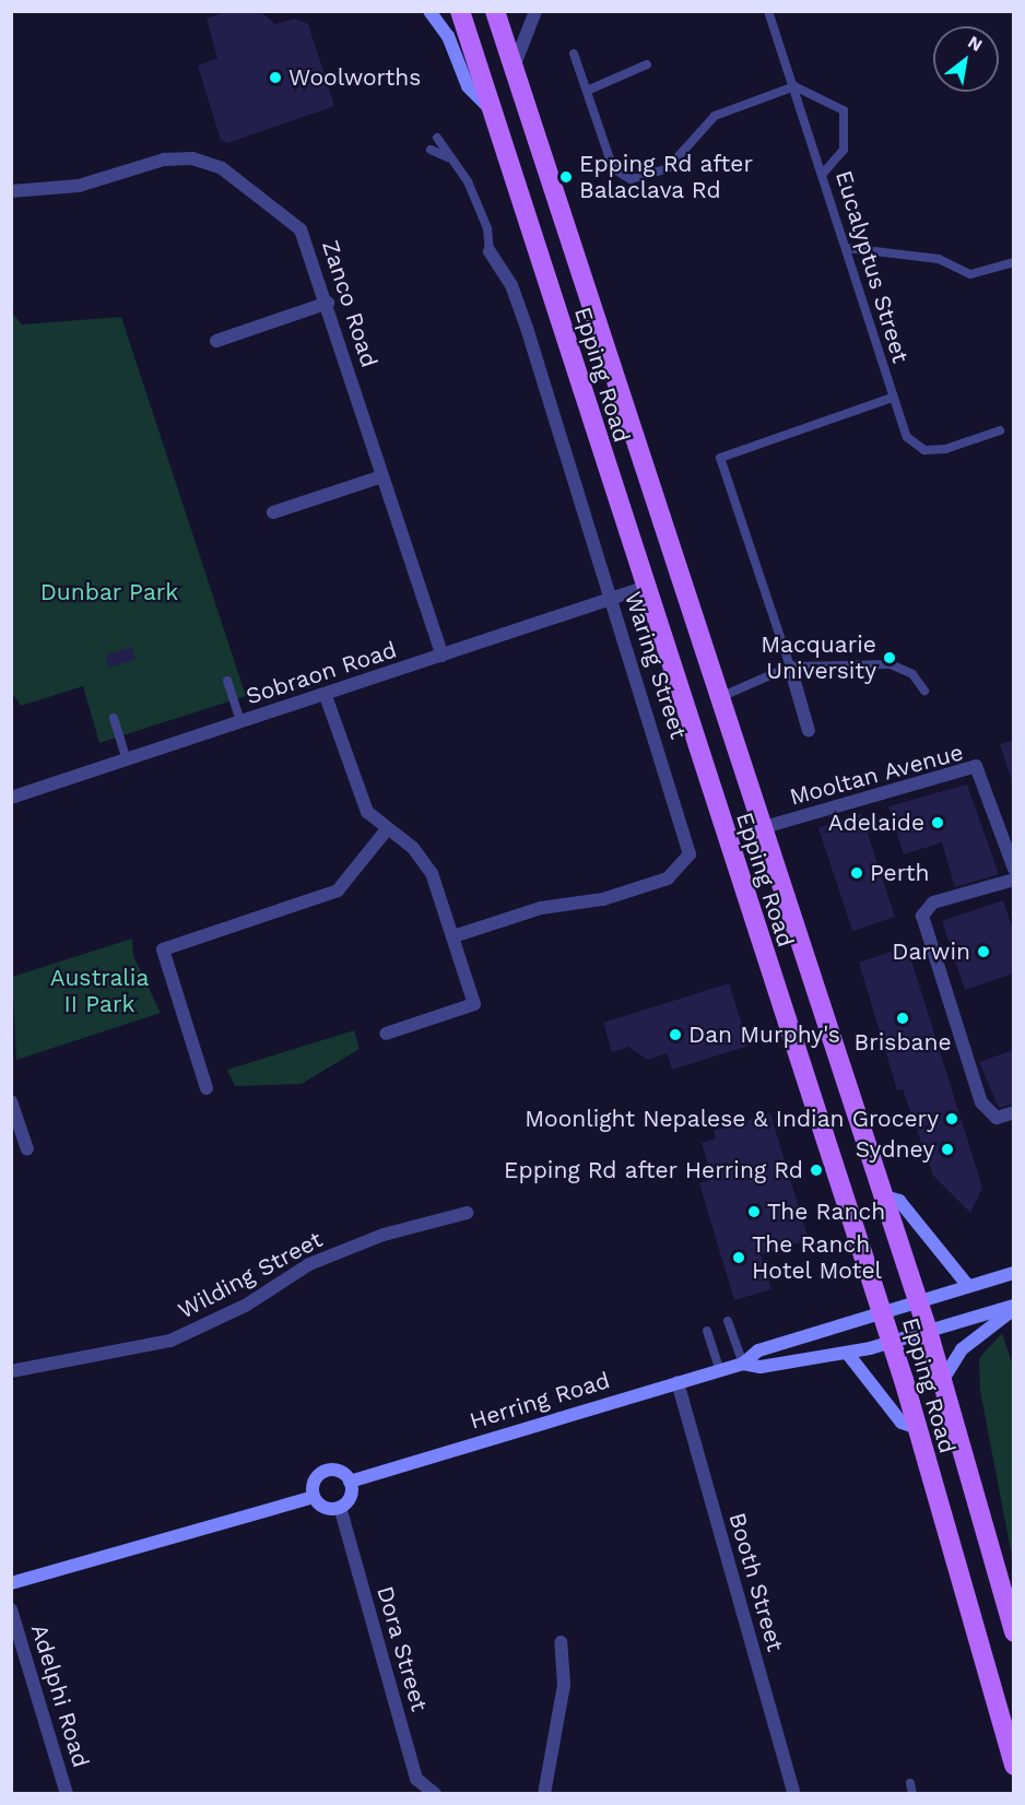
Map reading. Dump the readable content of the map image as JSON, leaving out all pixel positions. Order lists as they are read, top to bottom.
{
  "streets": {
    "main road": ["Epping Road"],
    "street": [
      "Zanco Road",
      "Waring Street",
      "Sobraon Road",
      "Mooltan Avenue",
      "Wilding Street",
      "Herring Road",
      "Booth Street",
      "Dora Street",
      "Adelphi Road"
    ],
    "lane": ["Eucalyptus Street"]
  },
  "crossings": [
    ["Zanco Road", "Sobraon Road"],
    ["Epping Road", "Sobraon Road"],
    ["Epping Road", "Mooltan Avenue"],
    ["Epping Road", "Herring Road"],
    ["Waring Street", "Sobraon Road"],
    ["Herring Road", "Booth Street"],
    ["Herring Road", "Dora Street"]
  ],
  "parks": ["Dunbar Park", "Australia II Park"],
  "places": [
    "Woolworths",
    "Epping Rd after Balaclava Rd",
    "Macquarie University",
    "Adelaide",
    "Perth",
    "Darwin",
    "Brisbane",
    "Dan Murphy's",
    "Moonlight Nepalese & Indian Grocery",
    "Sydney",
    "Epping Rd after Herring Rd",
    "The Ranch",
    "The Ranch Hotel Motel"
  ],
  "north": "top right"
}
